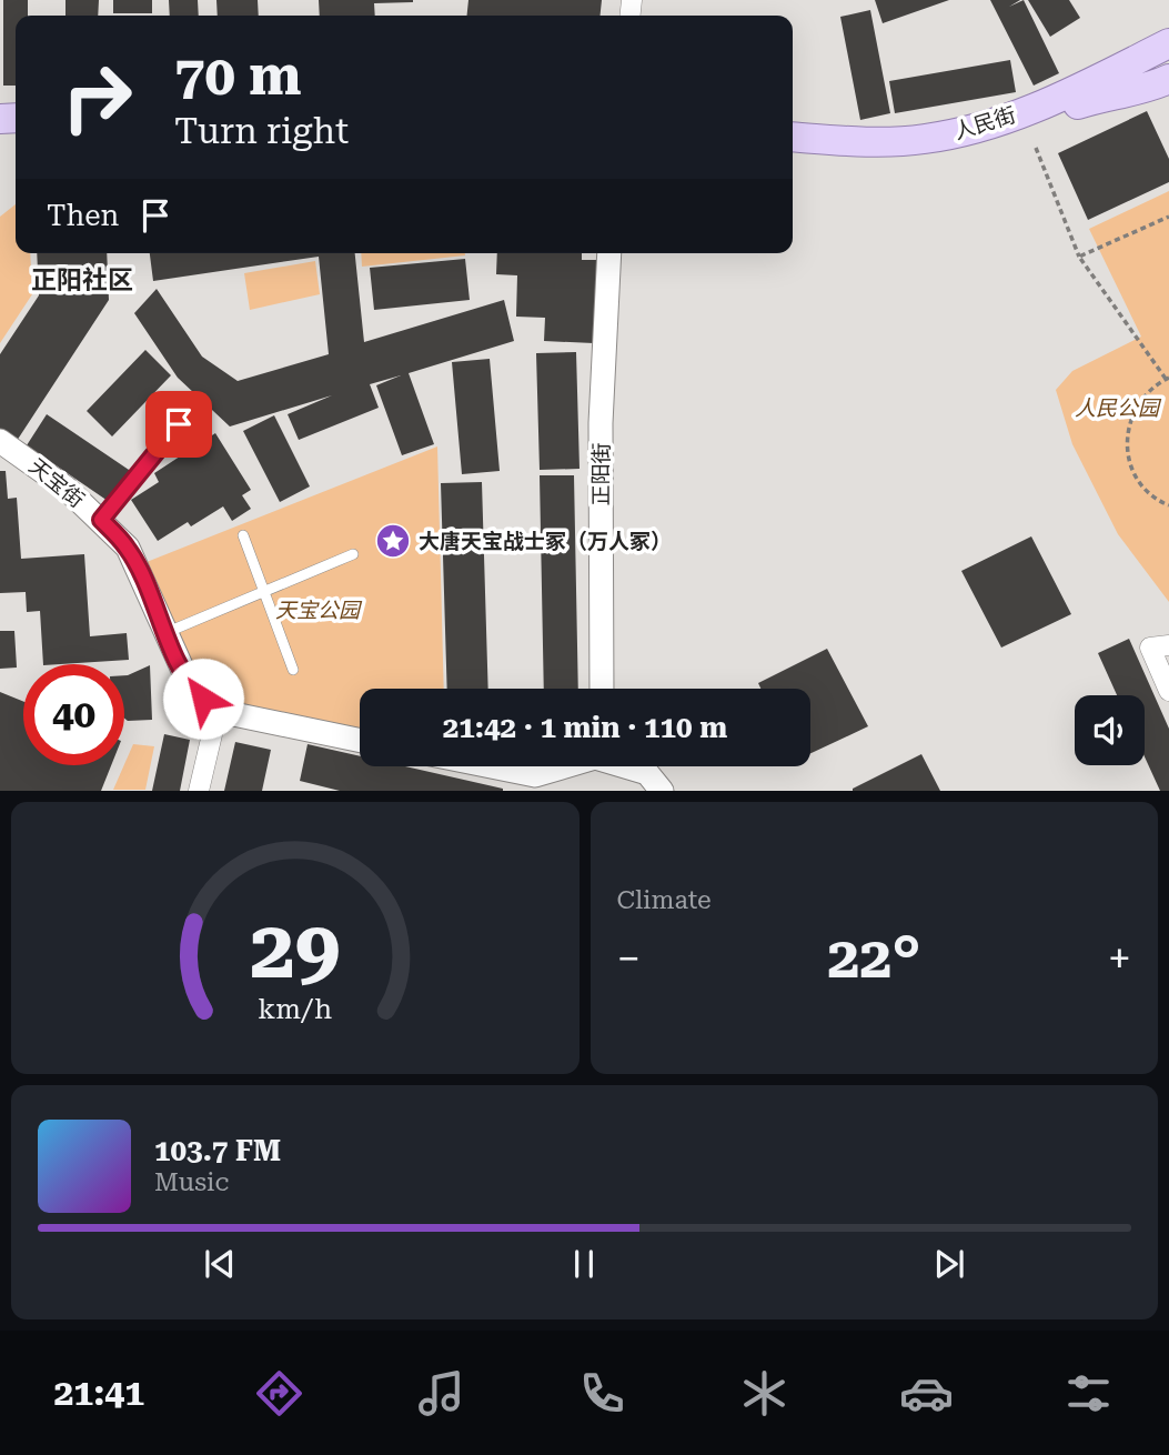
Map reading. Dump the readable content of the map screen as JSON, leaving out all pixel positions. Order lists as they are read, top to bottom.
{
  "streets": {
    "main road": ["人民街"],
    "street": ["正阳街", "天宝街"]
  },
  "districts": ["正阳社区"],
  "parks": ["人民公园", "天宝公园"],
  "places": {
    "place": ["大唐天宝战士冢（万人冢）"]
  },
  "page": {
    "turn": ["70 m", "Turn right"],
    "then": "Then",
    "limit": "40",
    "trip": "21:42 · 1 min · 110 m",
    "tile": "Climate",
    "heat": ["−", "22°", "+"],
    "song": ["103.7 FM", "Music"],
    "tabs": "21:41",
    "gauge": ["29", "km/h"]
  }
}
